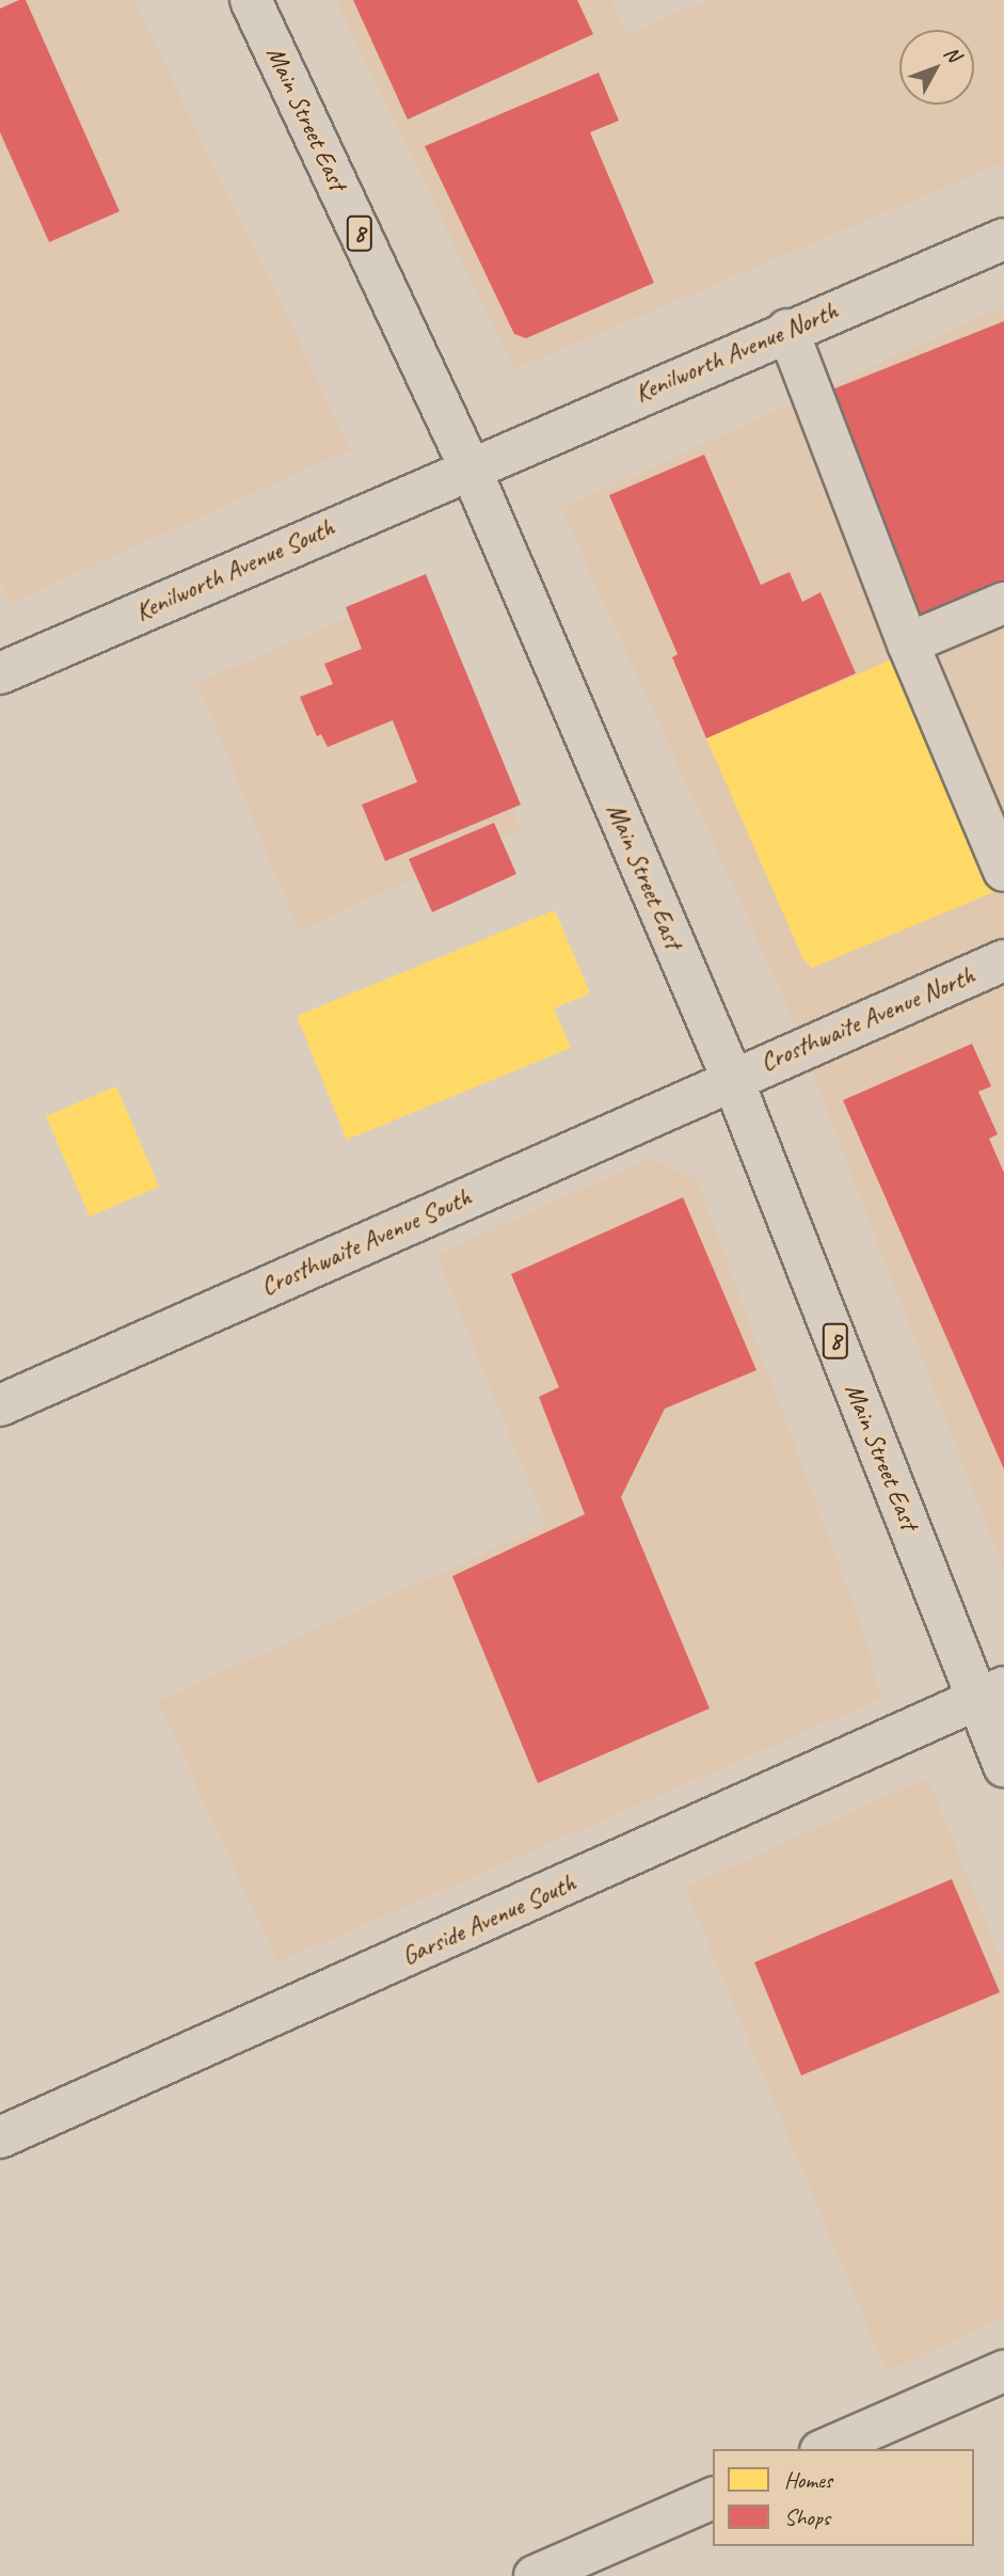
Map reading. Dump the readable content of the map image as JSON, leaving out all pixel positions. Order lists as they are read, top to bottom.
{
  "streets": {
    "main road": [
      "Main Street East",
      "8",
      "Kenilworth Avenue North",
      "Kenilworth Avenue South",
      "Crosthwaite Avenue North",
      "Crosthwaite Avenue South",
      "Garside Avenue South"
    ]
  },
  "crossings": [
    ["Main Street East", "Kenilworth Avenue North"],
    ["Main Street East", "Kenilworth Avenue South"],
    ["Main Street East", "Crosthwaite Avenue North"],
    ["Main Street East", "Crosthwaite Avenue South"],
    ["Main Street East", "Garside Avenue South"],
    ["Kenilworth Avenue North", "Kenilworth Avenue South"],
    ["Crosthwaite Avenue North", "Crosthwaite Avenue South"]
  ],
  "legend": ["Homes", "Shops"],
  "north": "top right"
}
